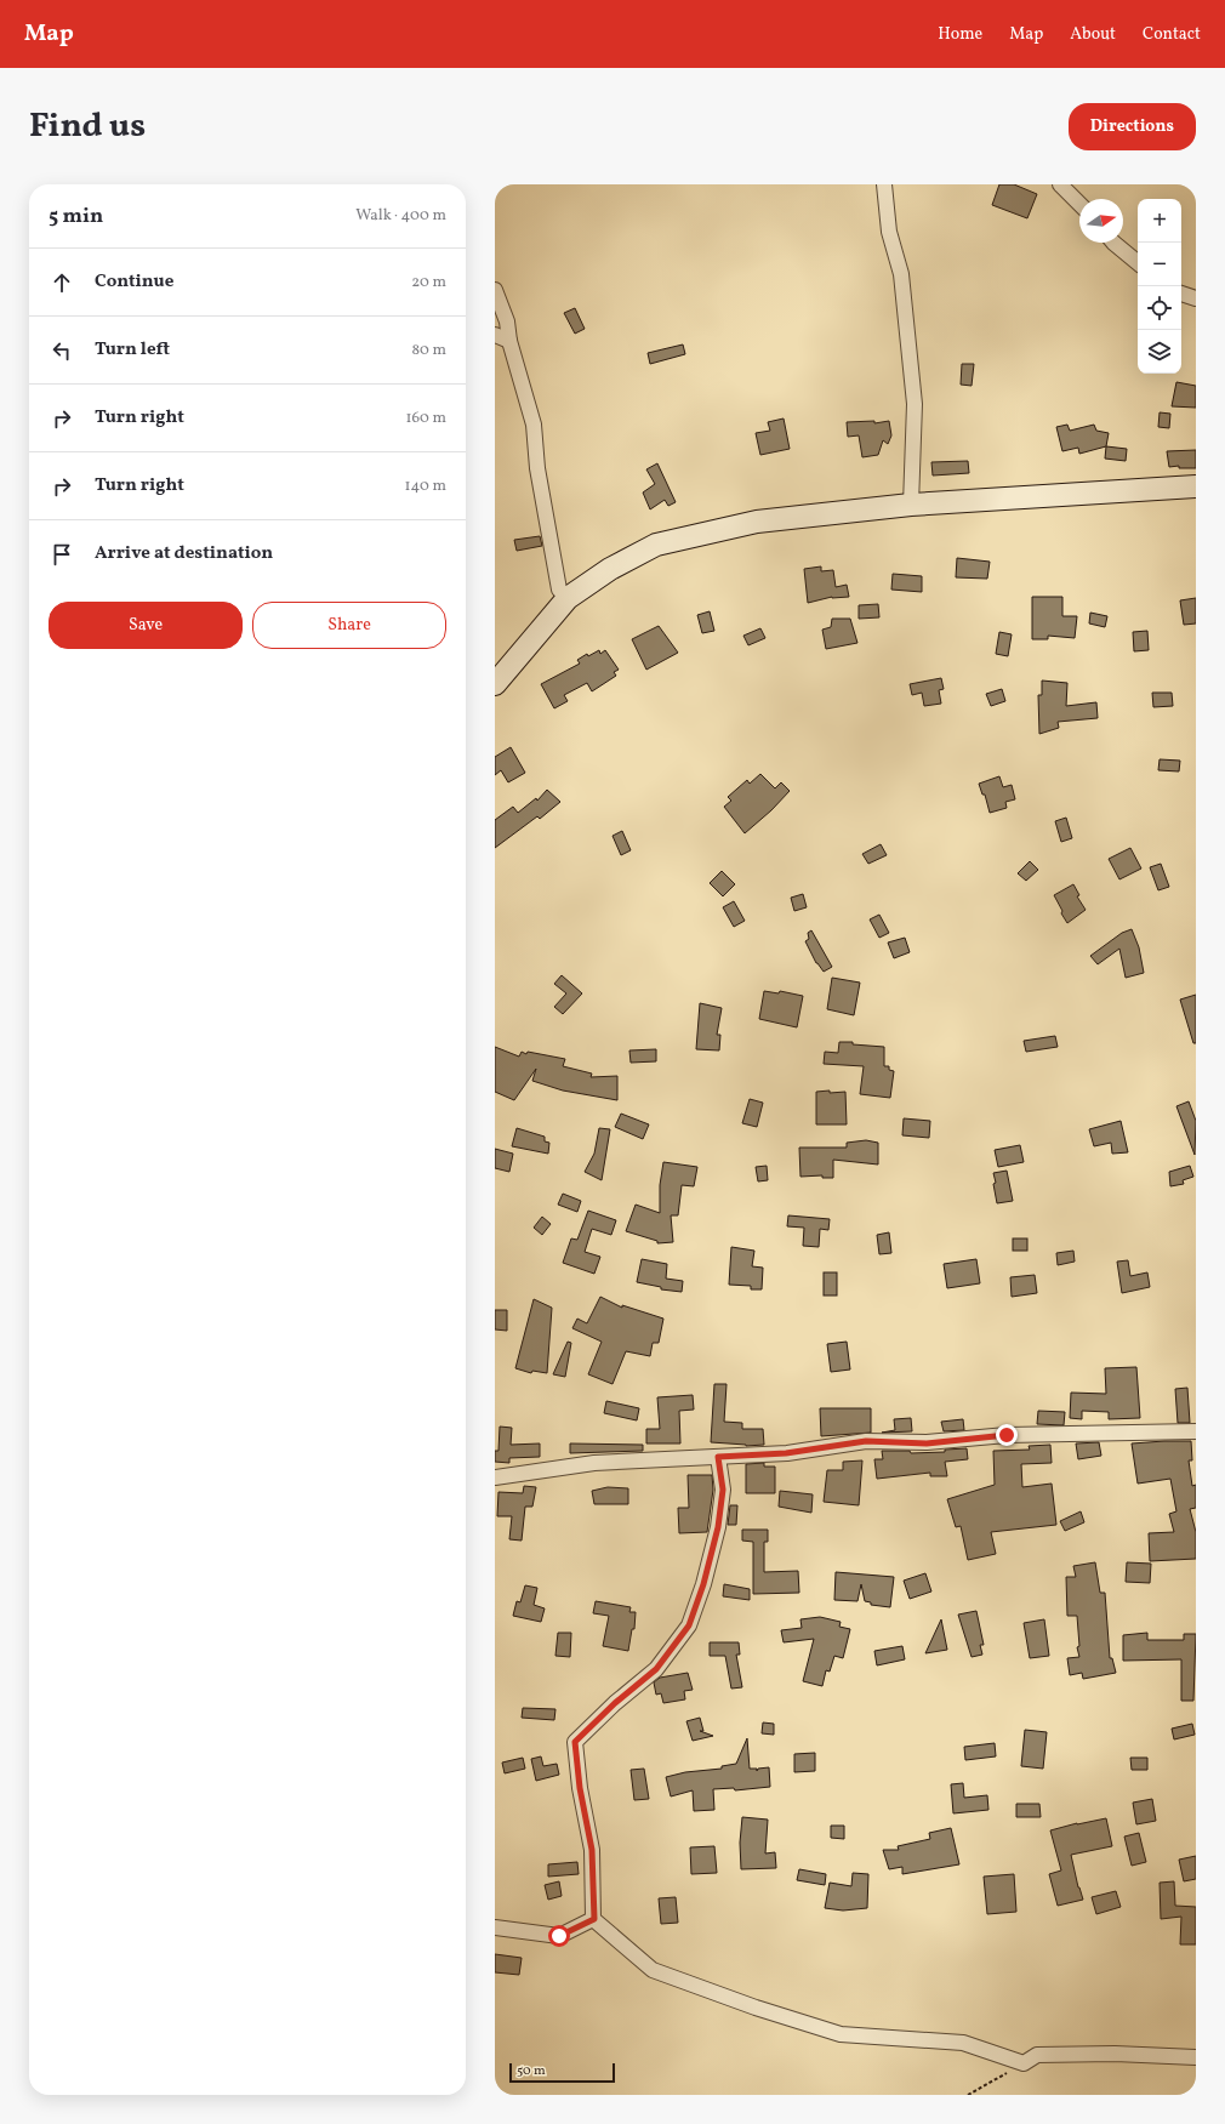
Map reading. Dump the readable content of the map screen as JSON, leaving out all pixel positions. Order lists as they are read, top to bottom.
{
  "scale_bar": "50 m",
  "north": "right",
  "page": {
    "header": "Map",
    "nav": [
      "Home",
      "Map",
      "About",
      "Contact"
    ],
    "title": "Find us",
    "buttons": [
      "Directions",
      ["Save", "Share"]
    ],
    "heading": ["5 min", "Walk · 400 m"],
    "map_buttons": ["+", "−"],
    "list": [
      ["Continue", "20 m"],
      ["Turn left", "80 m"],
      ["Turn right", "160 m"],
      ["Turn right", "140 m"],
      "Arrive at destination"
    ],
    "scale": "50 m"
  }
}
